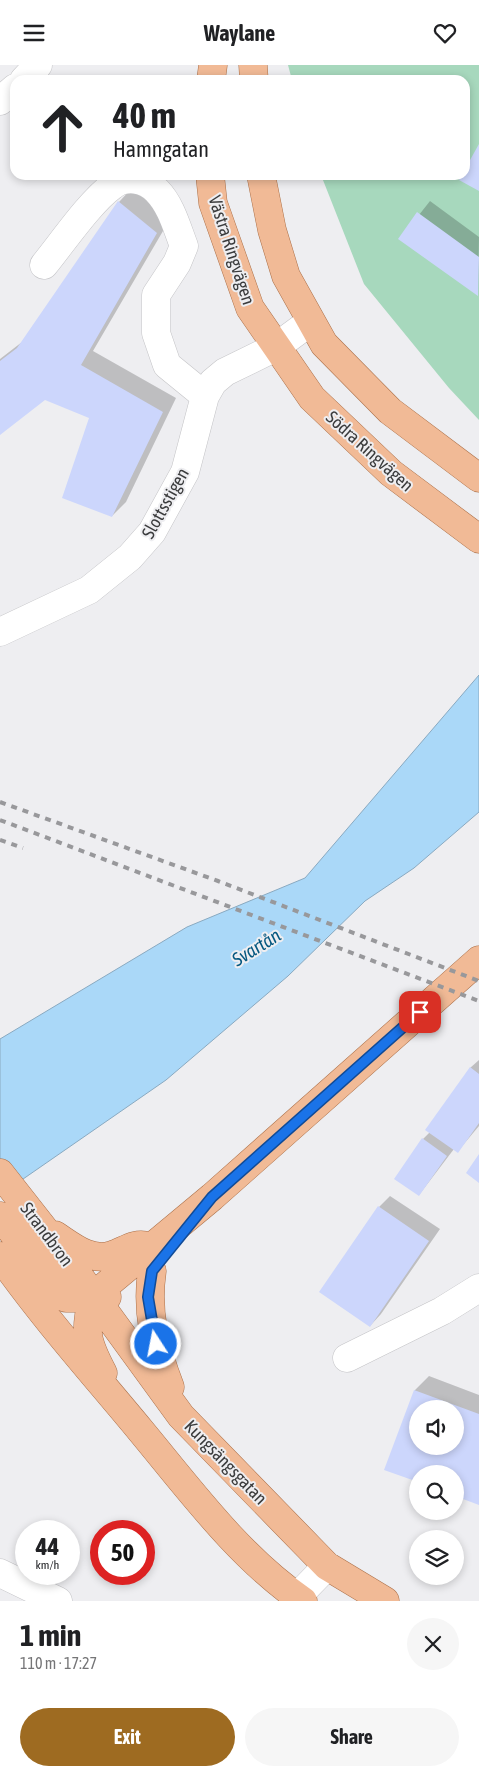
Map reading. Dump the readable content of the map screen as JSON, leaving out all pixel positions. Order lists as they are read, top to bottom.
{
  "streets": {
    "main road": [
      "Västra Ringvägen",
      "Södra Ringvägen",
      "Strandbron",
      "Kungsängsgatan"
    ],
    "street": ["Slottsstigen"]
  },
  "crossings": [
    ["Västra Ringvägen", "Södra Ringvägen"],
    ["Västra Ringvägen", "Slottsstigen"],
    ["Södra Ringvägen", "Slottsstigen"],
    ["Strandbron", "Kungsängsgatan"]
  ],
  "water": ["Svartån"],
  "page": {
    "header": "Waylane",
    "turn": ["40 m", "Hamngatan"],
    "speed": "44 km/h",
    "limit": "50",
    "heading": ["1 min", "110 m · 17:27"],
    "buttons": ["Exit", "Share"]
  }
}
